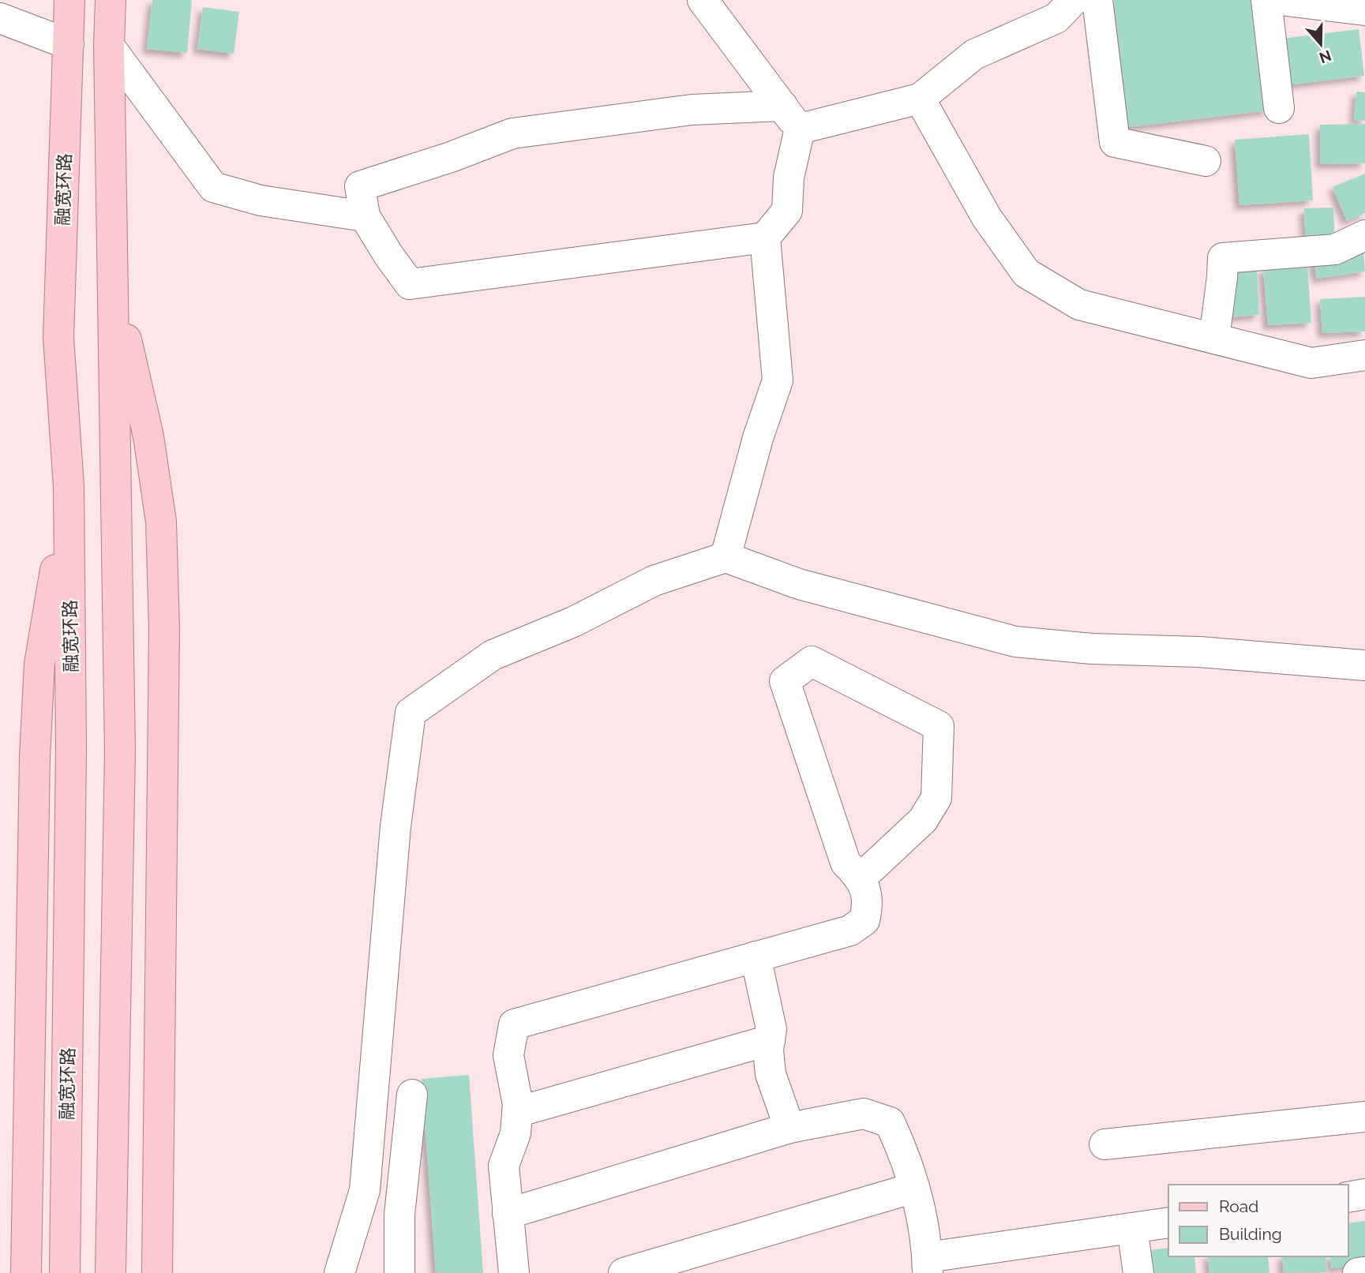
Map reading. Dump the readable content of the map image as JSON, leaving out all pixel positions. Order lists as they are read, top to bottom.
{
  "streets": {
    "main road": ["融宽环路"]
  },
  "legend": ["Road", "Building"],
  "north": "bottom"
}
